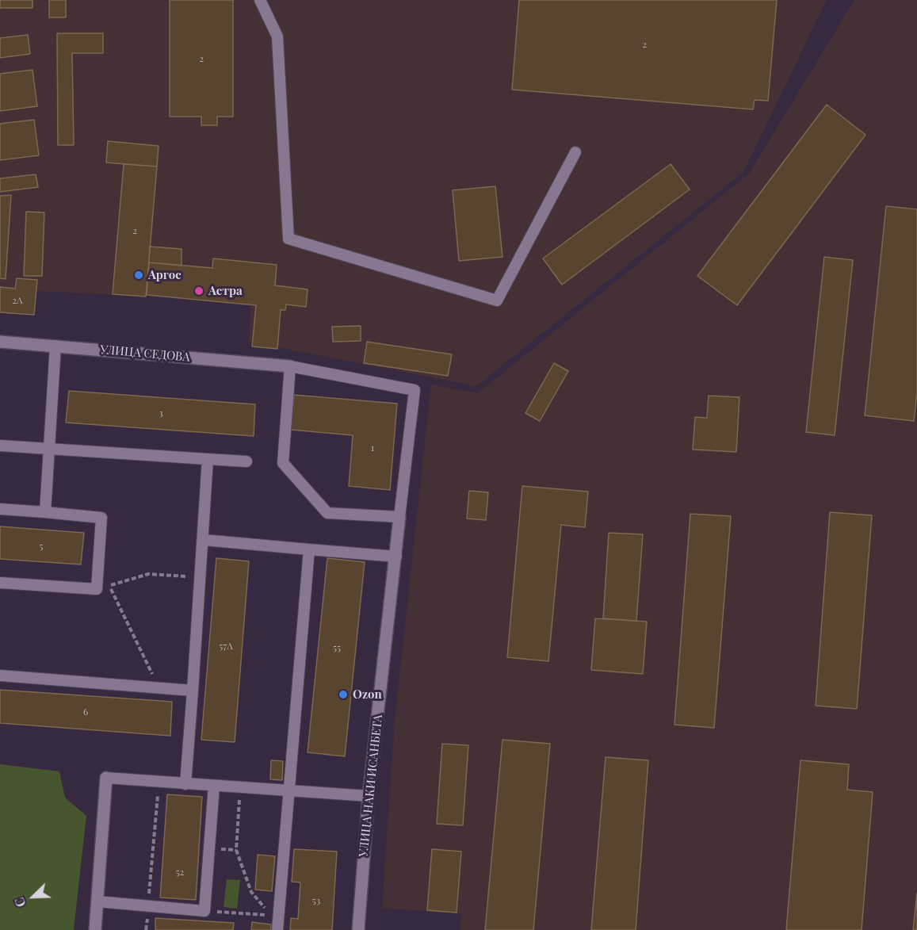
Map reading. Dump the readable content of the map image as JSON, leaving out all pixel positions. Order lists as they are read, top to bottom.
{
  "streets": {
    "street": ["УЛИЦА СЕДОВА", "УЛИЦА НАКИ ИСАНБЕТА"]
  },
  "places": ["Аргос", "Астра", "Ozon"],
  "house_numbers": [
    "2",
    "2",
    "2",
    "2А",
    "3",
    "1",
    "5",
    "57А",
    "55",
    "6",
    "52",
    "53"
  ],
  "north": "bottom left"
}
